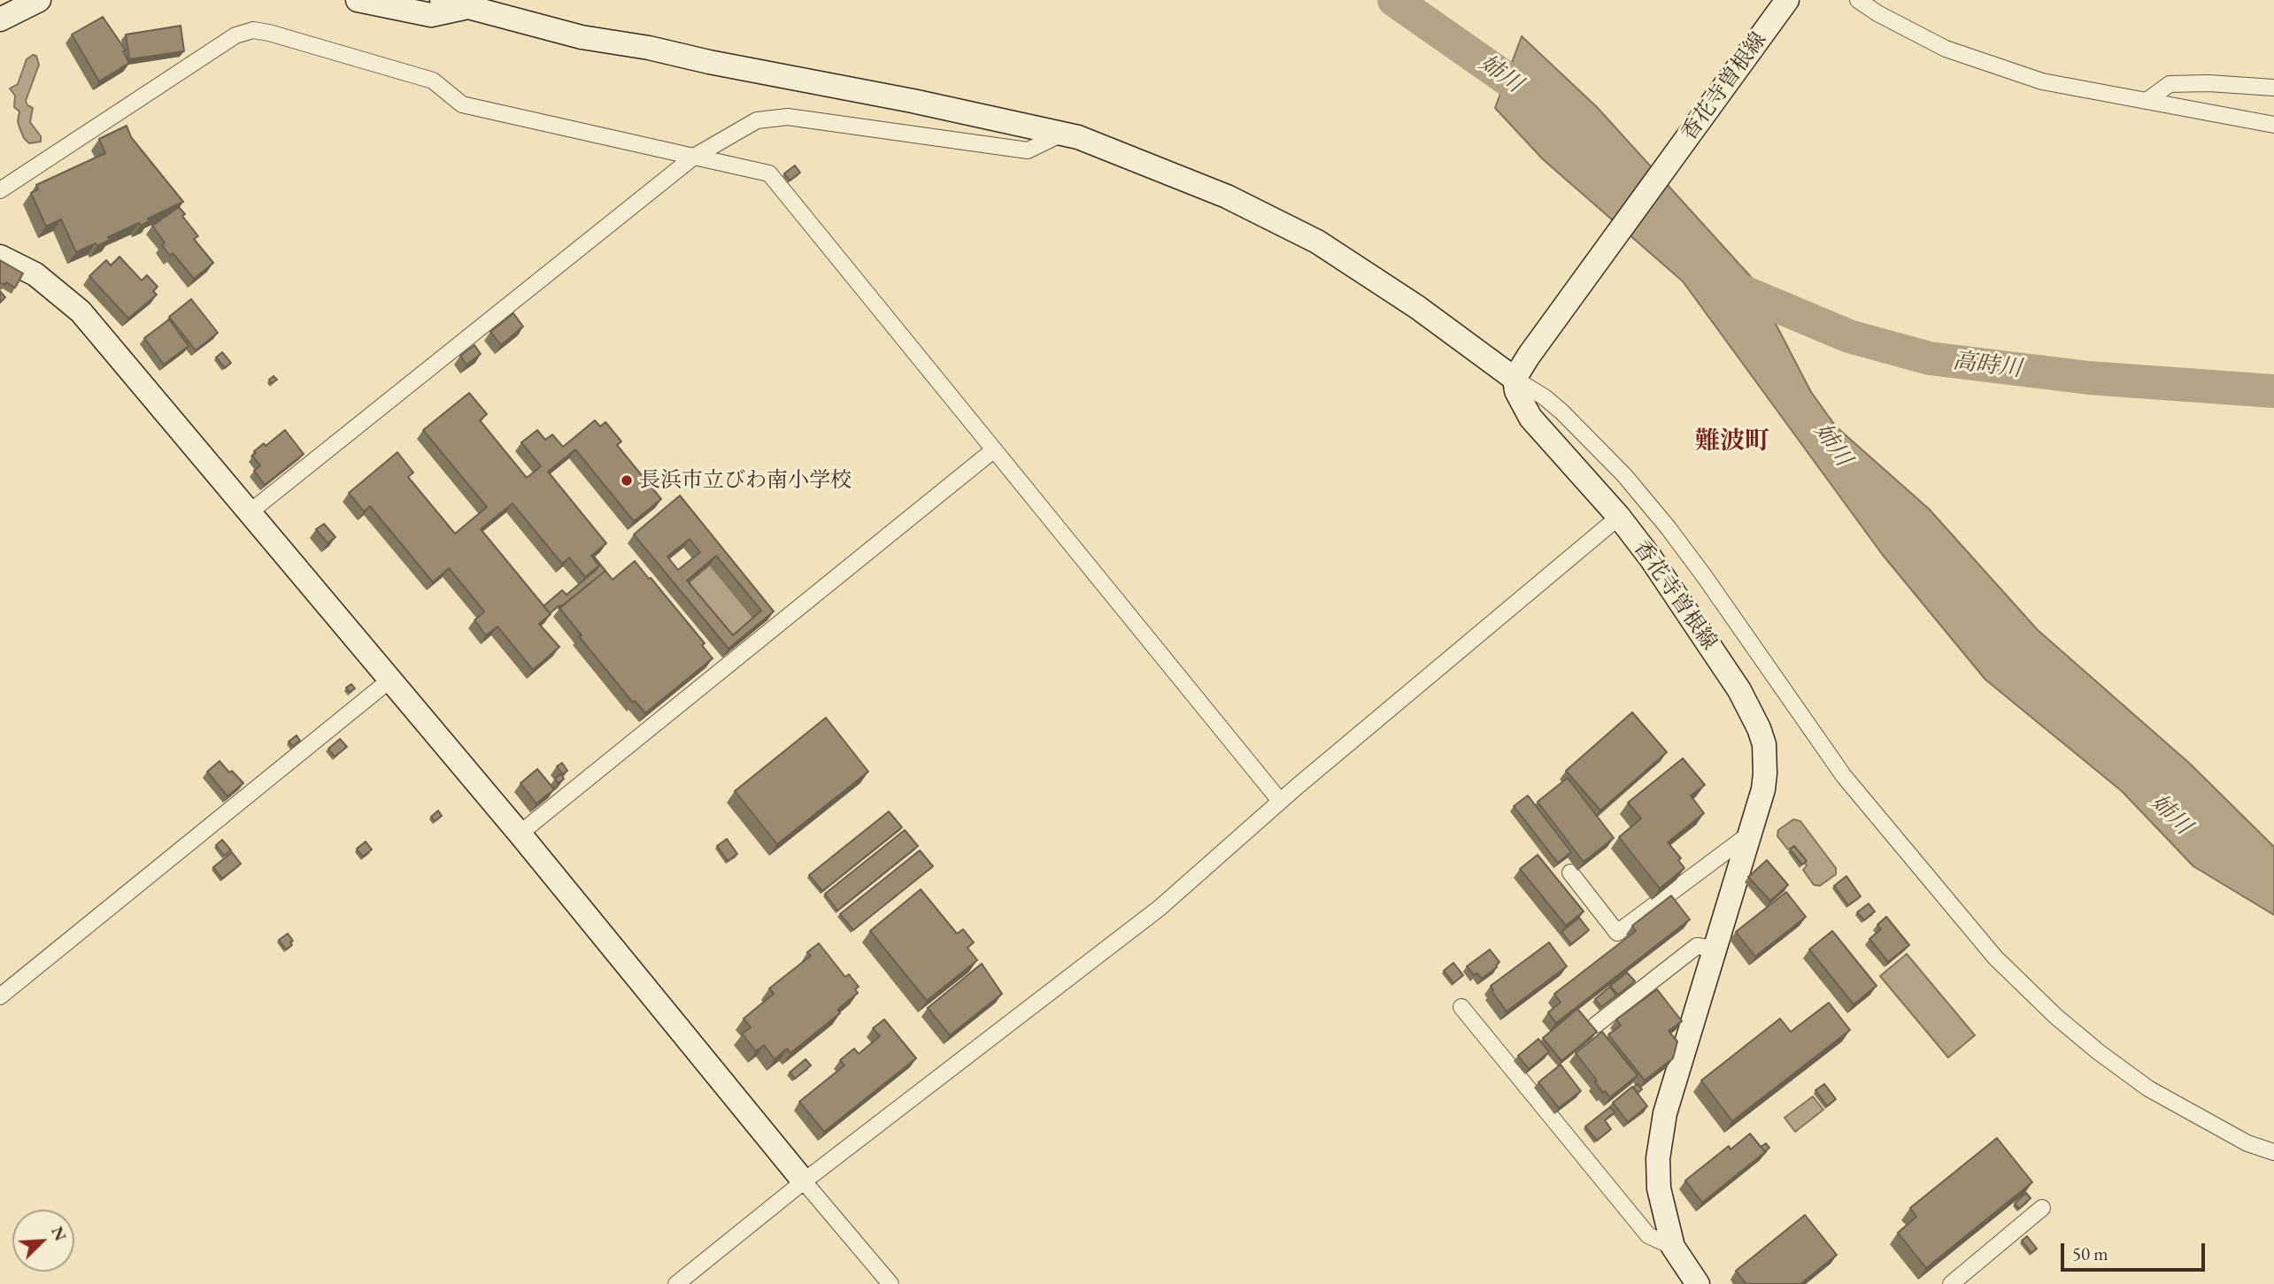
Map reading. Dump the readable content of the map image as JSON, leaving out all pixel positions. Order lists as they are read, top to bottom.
{
  "streets": {
    "street": ["香花寺曽根線"]
  },
  "districts": ["難波町"],
  "water": ["姉川", "高時川"],
  "places": ["長浜市立びわ南小学校"],
  "scale_bar": "50 m",
  "north": "top right"
}
